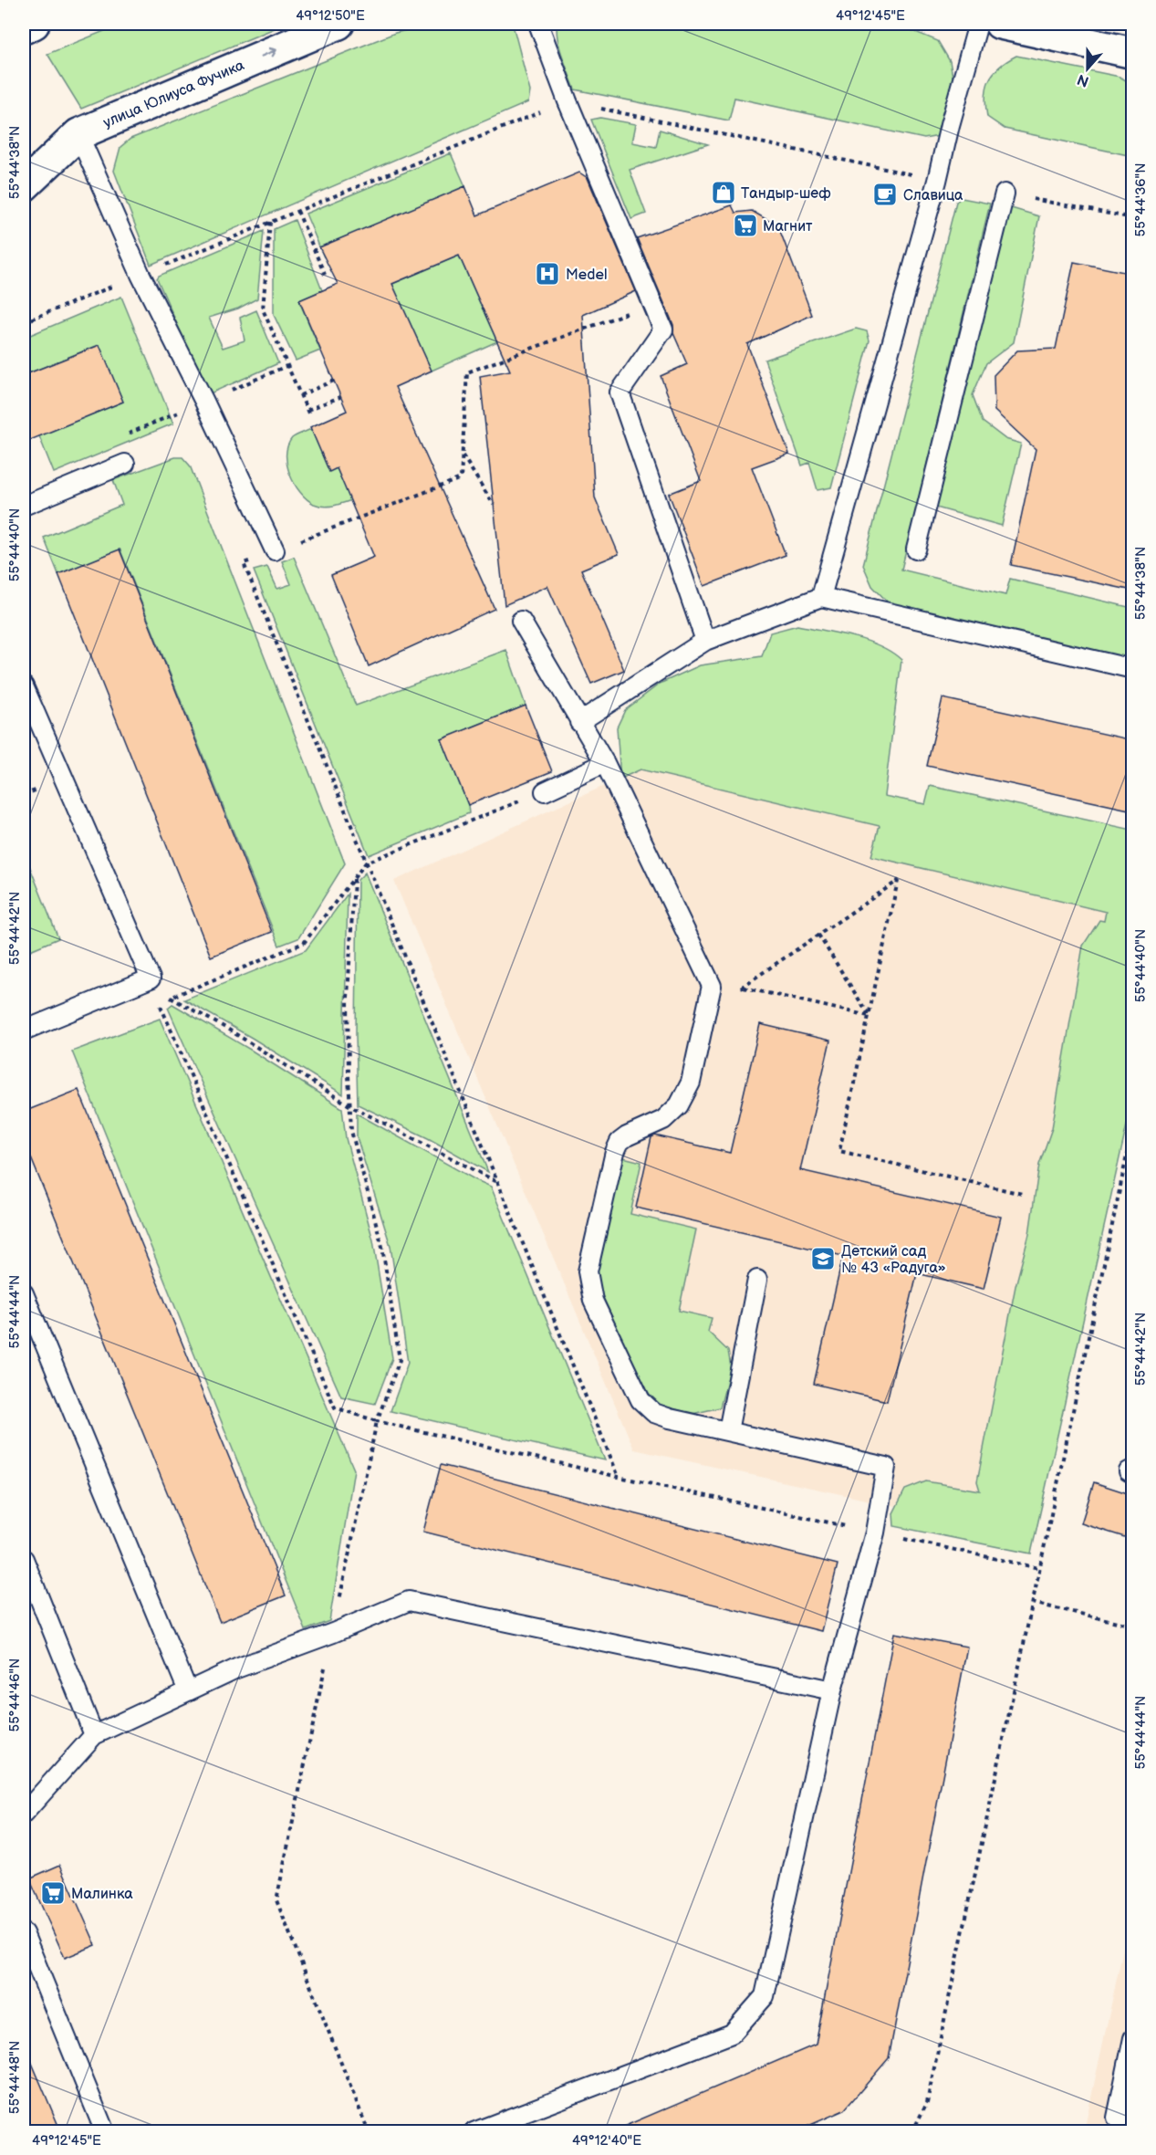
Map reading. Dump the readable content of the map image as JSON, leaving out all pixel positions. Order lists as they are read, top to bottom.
{
  "streets": {
    "main road": ["улица Юлиуса Фучика"]
  },
  "one_way": ["улица Юлиуса Фучика"],
  "places": {
    "shop": ["Тандыр-шеф"],
    "cafe": ["Славица"],
    "supermarket": ["Магнит", "Малинка"],
    "hospital": ["Medel"],
    "school or university": ["Детский сад № 43 «Радуга»"]
  },
  "north": "bottom",
  "coordinates": [
    "49°12'50\"E",
    "49°12'45\"E",
    "55°44'38\"N",
    "55°44'36\"N",
    "55°44'40\"N",
    "55°44'42\"N",
    "55°44'44\"N",
    "55°44'46\"N",
    "55°44'48\"N",
    "49°12'40\"E"
  ]
}
